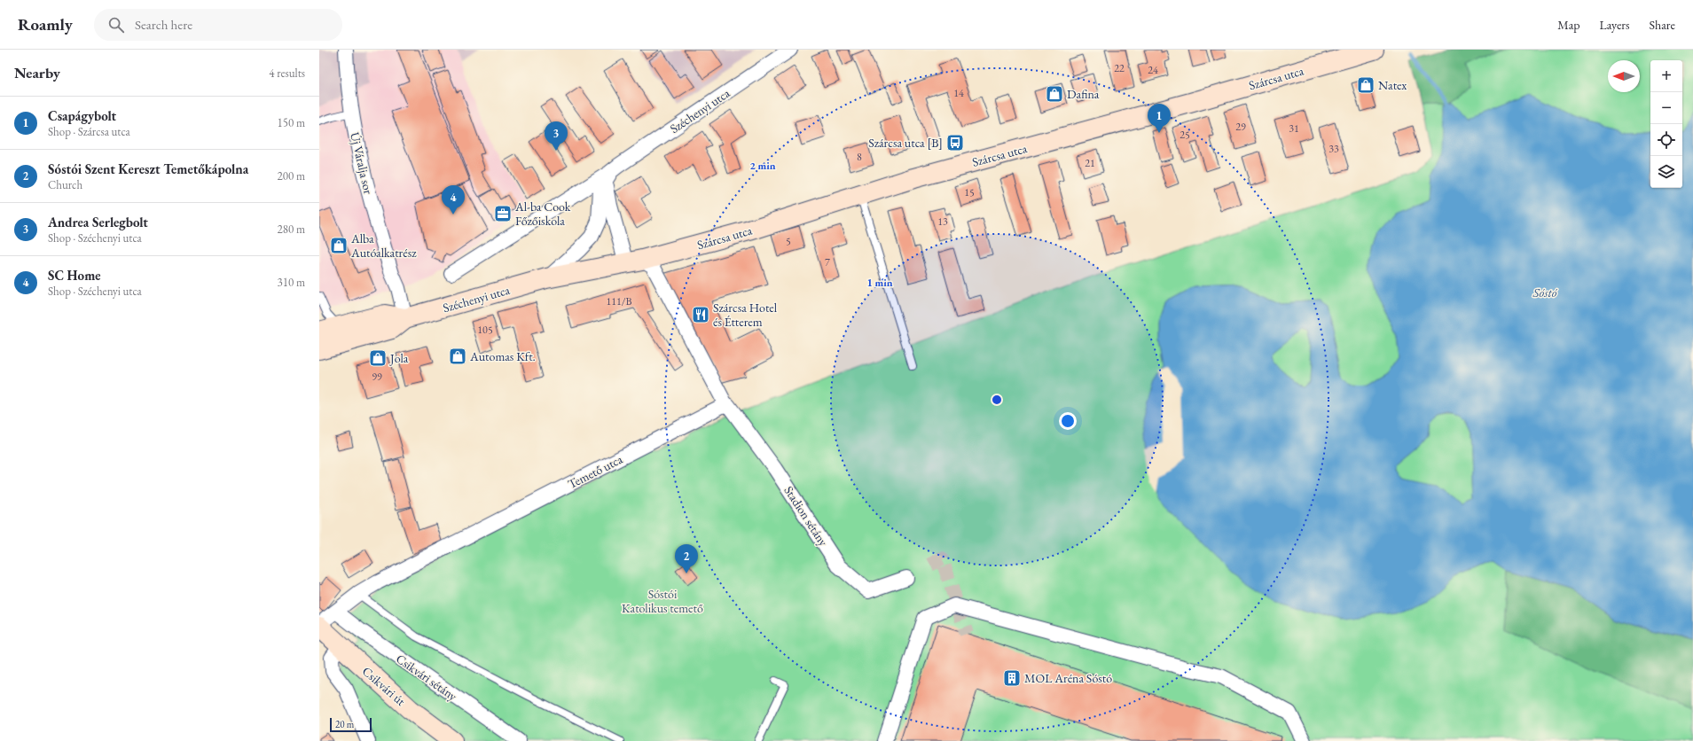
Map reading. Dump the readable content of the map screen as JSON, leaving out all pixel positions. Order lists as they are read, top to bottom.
{
  "streets": {
    "main road": ["Szárcsa utca", "Széchenyi utca", "Csikvári út"],
    "street": [
      "Új Váralja sor",
      "Temető utca",
      "Stadion sétány",
      "Csikvári sétány"
    ]
  },
  "crossings": [
    ["Szárcsa utca", "Széchenyi utca"],
    ["Széchenyi utca", "Új Váralja sor"],
    ["Temető utca", "Stadion sétány"],
    ["Temető utca", "Csikvári sétány"]
  ],
  "water": ["Sóstó"],
  "parks": ["Sóstói Katolikus temető"],
  "places": {
    "shop": [
      "Natex",
      "Dafina",
      "Alba Autóalkatrész",
      "Automas Kft.",
      "Jola"
    ],
    "bus stop": ["Szárcsa utca [B]"],
    "office": ["Al-ba Cook Főzőiskola"],
    "restaurant": ["Szárcsa Hotel és Étterem"],
    "building": ["MOL Aréna Sóstó"]
  },
  "house_numbers": [
    "22",
    "24",
    "14",
    "29",
    "31",
    "25",
    "33",
    "8",
    "21",
    "15",
    "13",
    "5",
    "7",
    "111/B",
    "105",
    "99"
  ],
  "scale_bar": "20 m",
  "north": "left",
  "page": {
    "header": "Roamly",
    "search": "Search here",
    "nav": ["Map", "Layers", "Share"],
    "heading": ["Nearby", "4 results"],
    "map_buttons": ["+", "−"],
    "list": [
      {
        "mark": "1",
        "name": "Csapágybolt",
        "note": "Shop · Szárcsa utca",
        "value": "150 m"
      },
      {
        "mark": "2",
        "name": "Sóstói Szent Kereszt Temetőkápolna",
        "note": "Church",
        "value": "200 m"
      },
      {
        "mark": "3",
        "name": "Andrea Serlegbolt",
        "note": "Shop · Széchenyi utca",
        "value": "280 m"
      },
      {
        "mark": "4",
        "name": "SC Home",
        "note": "Shop · Széchenyi utca",
        "value": "310 m"
      }
    ],
    "pins": [
      "1",
      "3",
      "4",
      "2"
    ],
    "scale": "20 m"
  },
  "rings": ["2 min", "1 min"]
}
